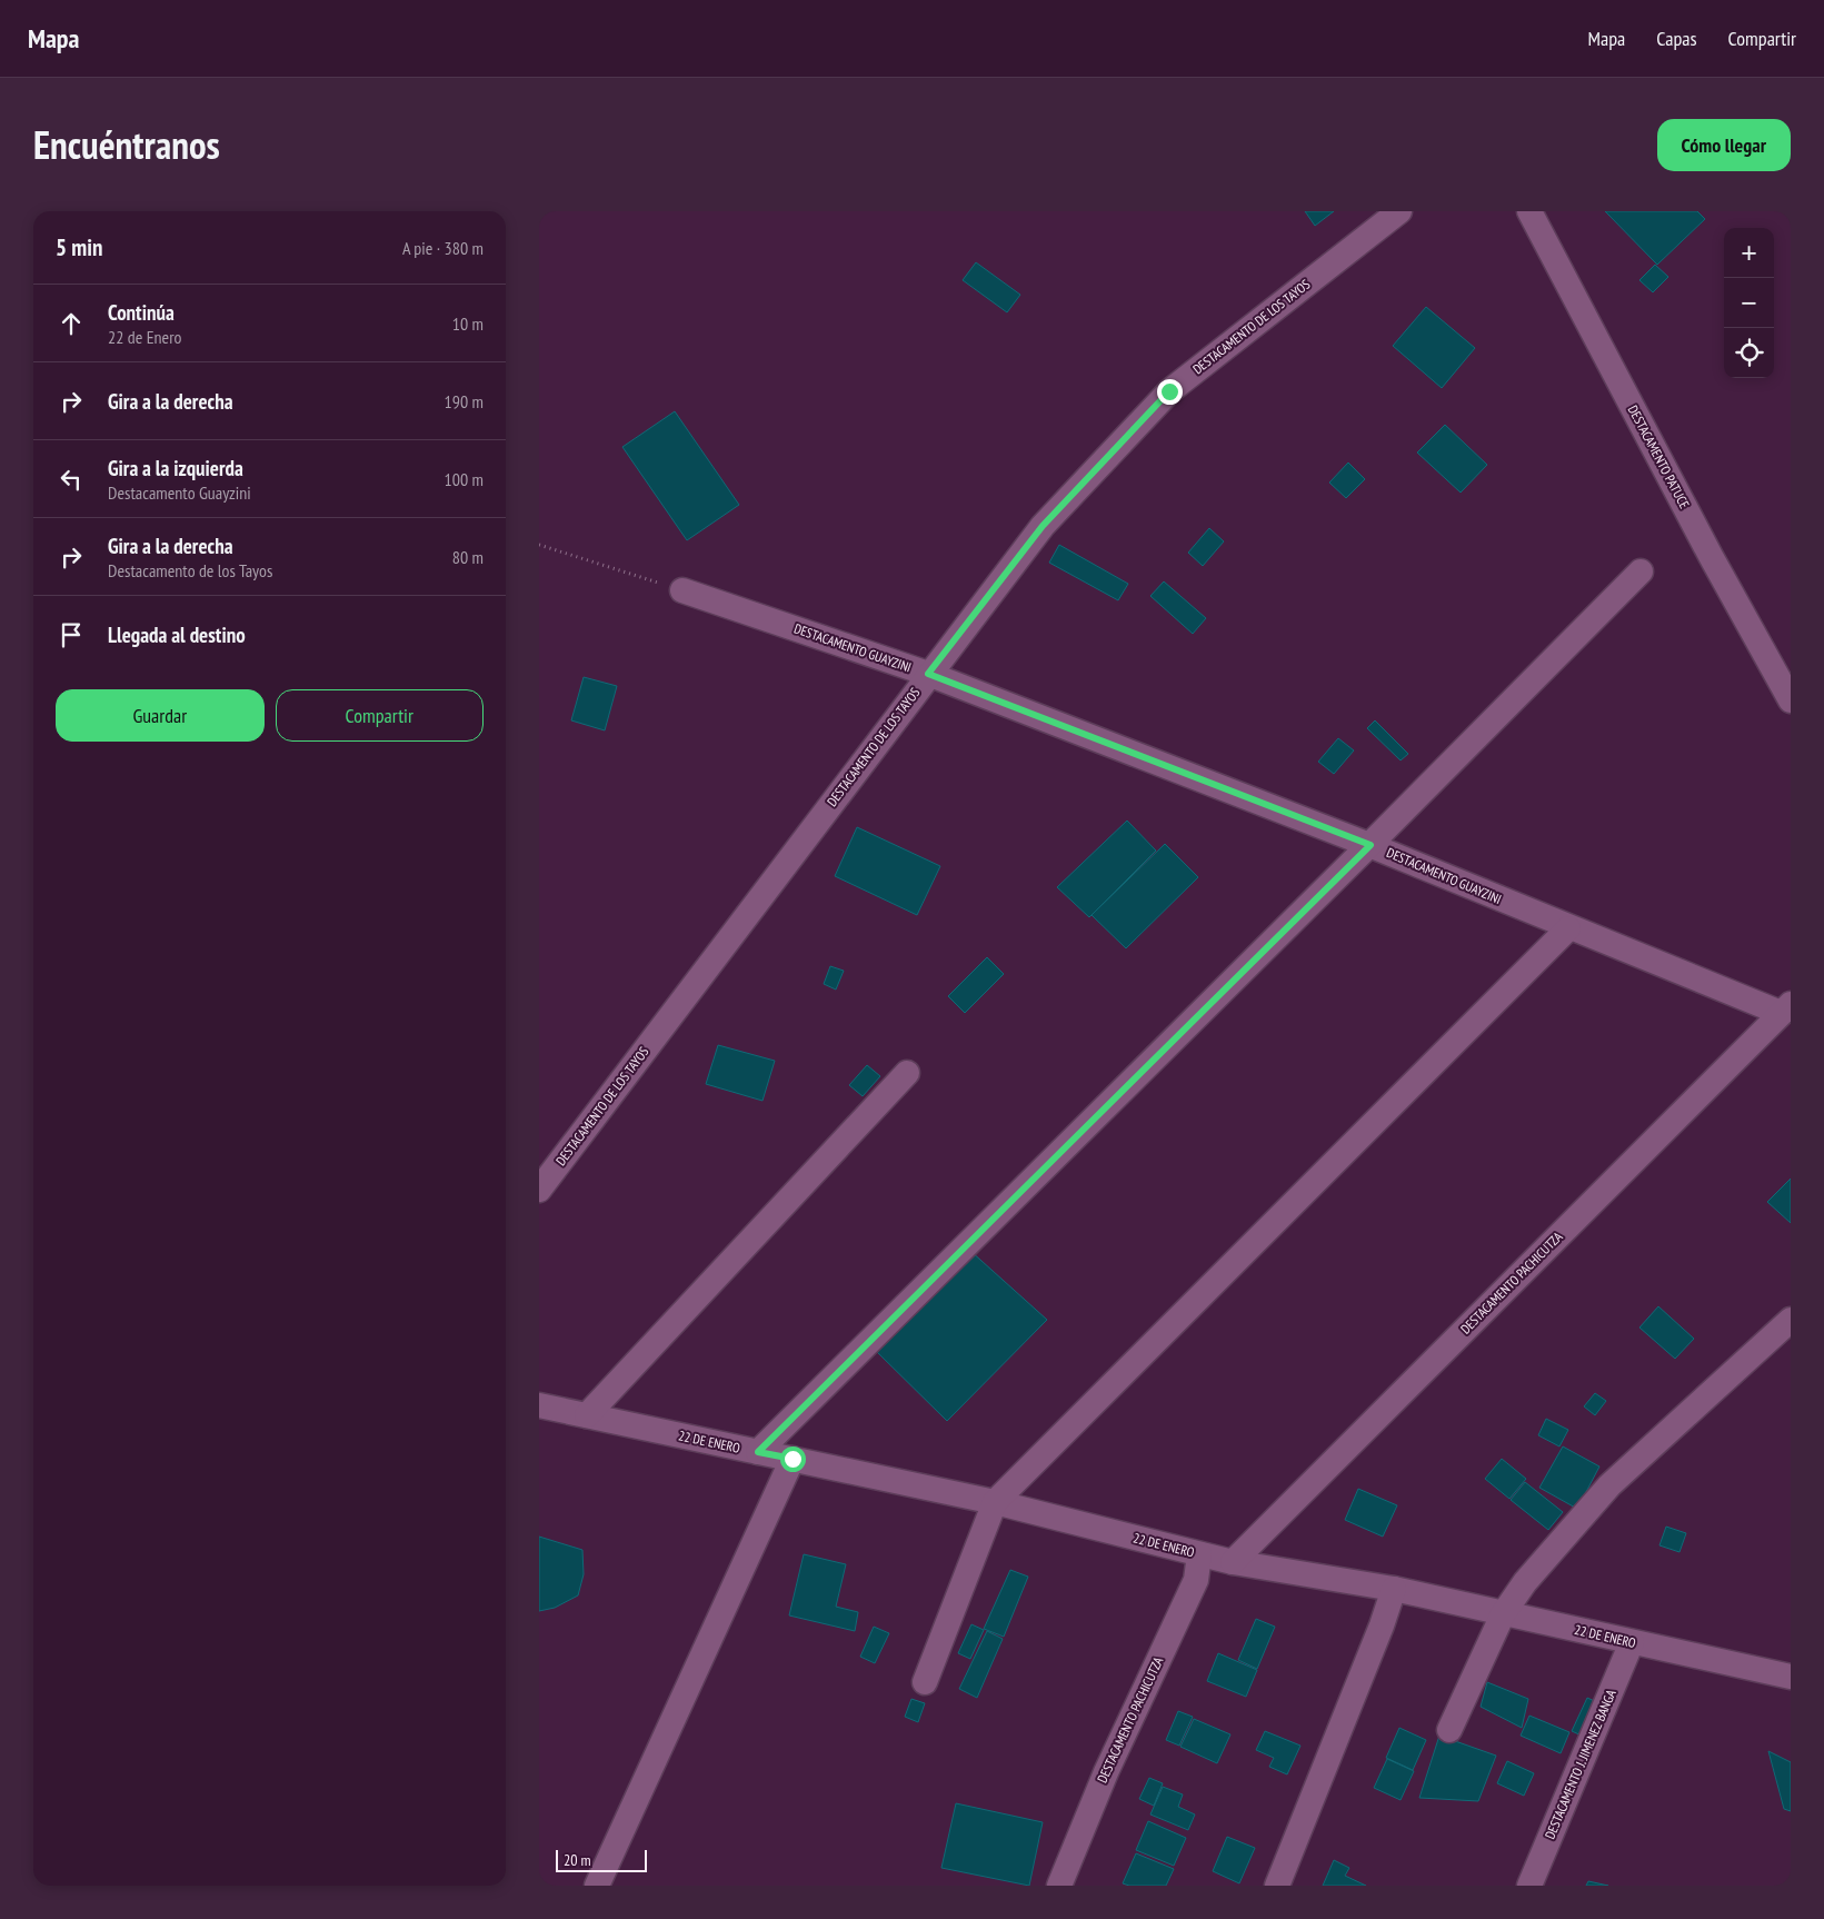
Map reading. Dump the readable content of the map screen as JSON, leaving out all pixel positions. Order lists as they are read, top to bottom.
{
  "streets": {
    "street": [
      "DESTACAMENTO DE LOS TAYOS",
      "DESTACAMENTO PATUCE",
      "DESTACAMENTO GUAYZINI",
      "DESTACAMENTO PACHICUTZA",
      "22 DE ENERO",
      "DESTACAMENTO J. JIMENEZ BANGA"
    ]
  },
  "crossings": [
    ["DESTACAMENTO DE LOS TAYOS", "DESTACAMENTO GUAYZINI"],
    ["DESTACAMENTO GUAYZINI", "DESTACAMENTO PACHICUTZA"],
    ["DESTACAMENTO PACHICUTZA", "22 DE ENERO"],
    ["22 DE ENERO", "DESTACAMENTO J. JIMENEZ BANGA"]
  ],
  "scale_bar": "20 m",
  "page": {
    "header": "Mapa",
    "nav": ["Mapa", "Capas", "Compartir"],
    "title": "Encuéntranos",
    "buttons": [
      "Cómo llegar",
      ["Guardar", "Compartir"]
    ],
    "heading": ["5 min", "A pie · 380 m"],
    "map_buttons": ["+", "−"],
    "list": [
      ["Continúa", "22 de Enero", "10 m"],
      ["Gira a la derecha", "190 m"],
      ["Gira a la izquierda", "Destacamento Guayzini", "100 m"],
      ["Gira a la derecha", "Destacamento de los Tayos", "80 m"],
      "Llegada al destino"
    ],
    "scale": "20 m"
  }
}
